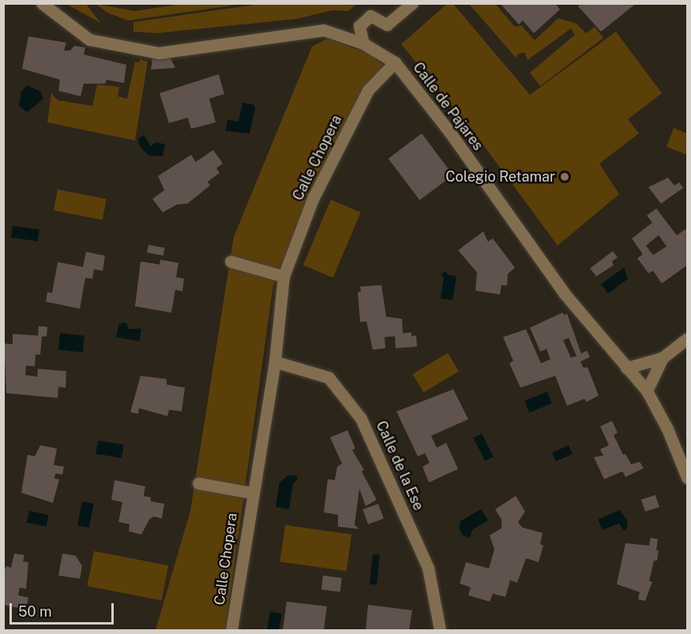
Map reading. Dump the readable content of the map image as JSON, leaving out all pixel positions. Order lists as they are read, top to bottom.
{
  "streets": {
    "street": ["Calle de Pajares", "Calle Chopera", "Calle de la Ese"]
  },
  "crossings": [
    ["Calle de Pajares", "Calle Chopera"],
    ["Calle Chopera", "Calle de la Ese"]
  ],
  "places": ["Colegio Retamar"],
  "scale_bar": "50 m"
}
